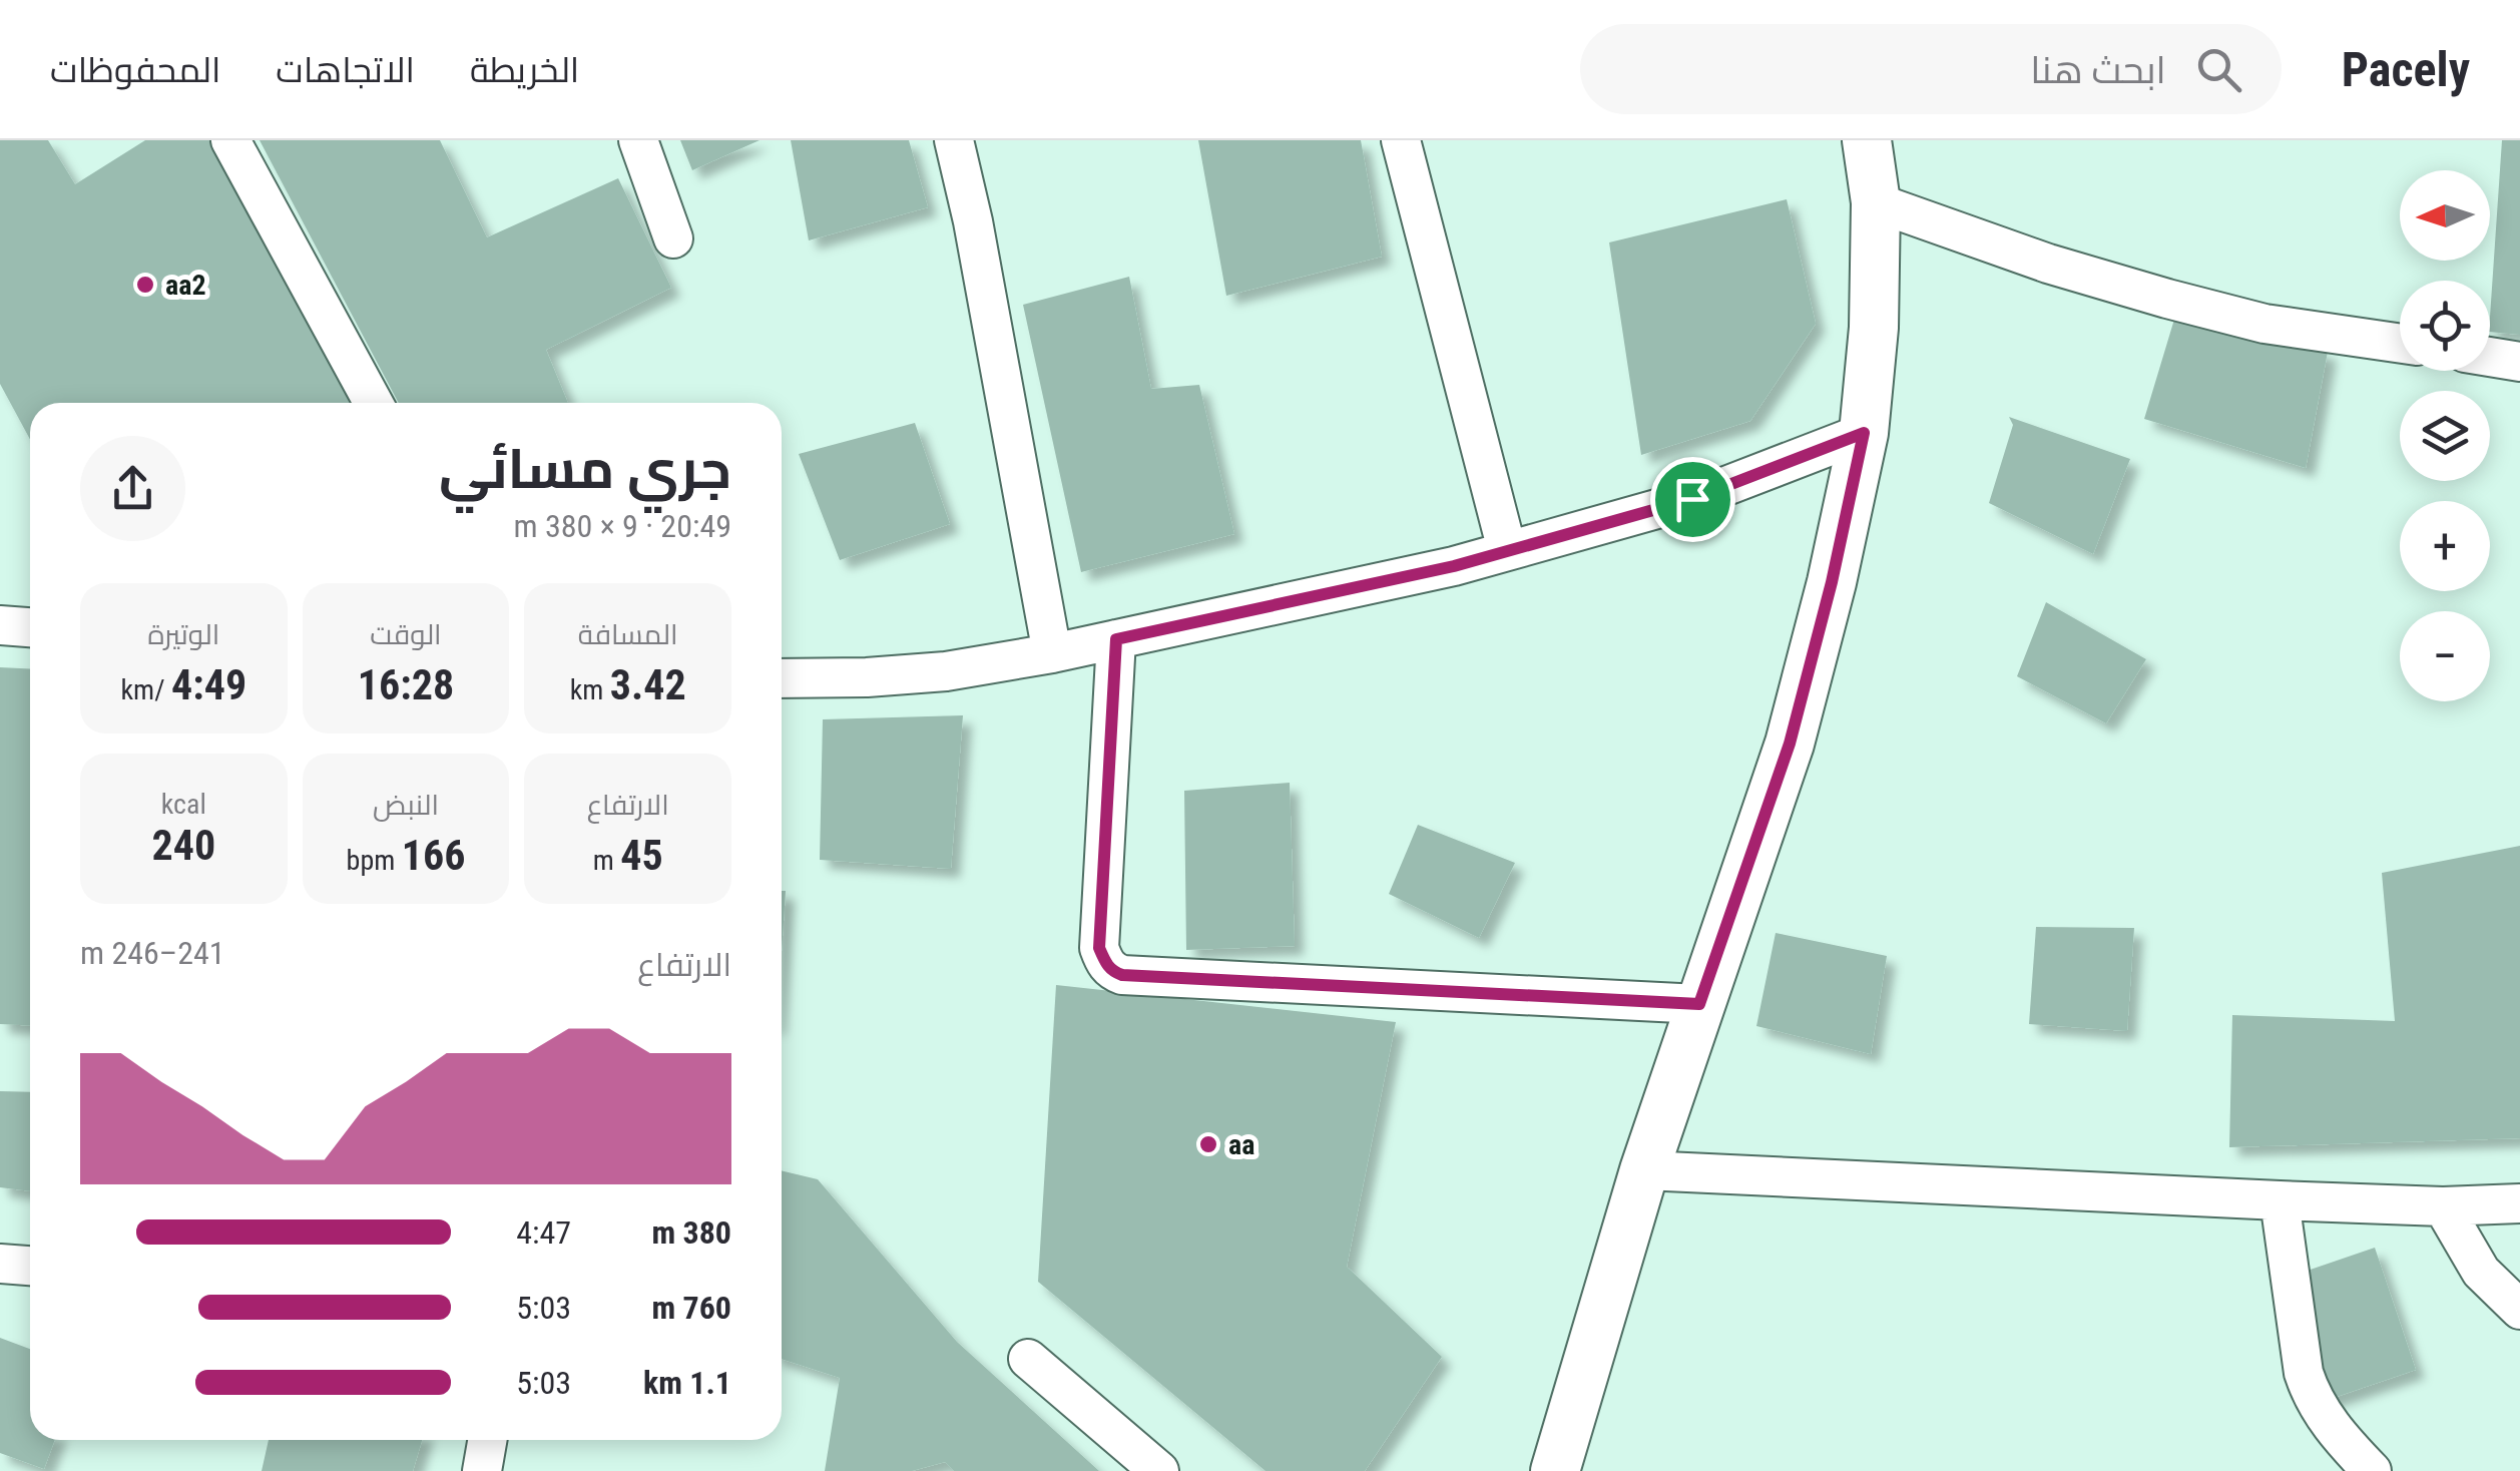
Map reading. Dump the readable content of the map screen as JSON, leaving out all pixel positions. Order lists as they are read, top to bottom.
{
  "places": ["aa2", "aa"],
  "north": "left",
  "page": {
    "header": "Pacely",
    "search": "ابحث هنا",
    "nav": ["الخريطة", "الاتجاهات", "المحفوظات"],
    "map_buttons": ["+", "−"],
    "heading": ["جري مسائي", "20:49 · 9 × 380 m"],
    "stats": [
      ["المسافة", "3.42 km"],
      ["الوقت", "16:28"],
      ["الوتيرة", "4:49 /km"],
      ["الارتفاع", "45 m"],
      ["النبض", "166 bpm"],
      ["kcal", "240"]
    ],
    "chart": ["الارتفاع", "241–246 m"],
    "list": [
      {
        "name": "380 m",
        "note": "4:47"
      },
      {
        "name": "760 m",
        "note": "5:03"
      },
      {
        "name": "1.1 km",
        "note": "5:03"
      }
    ]
  }
}
